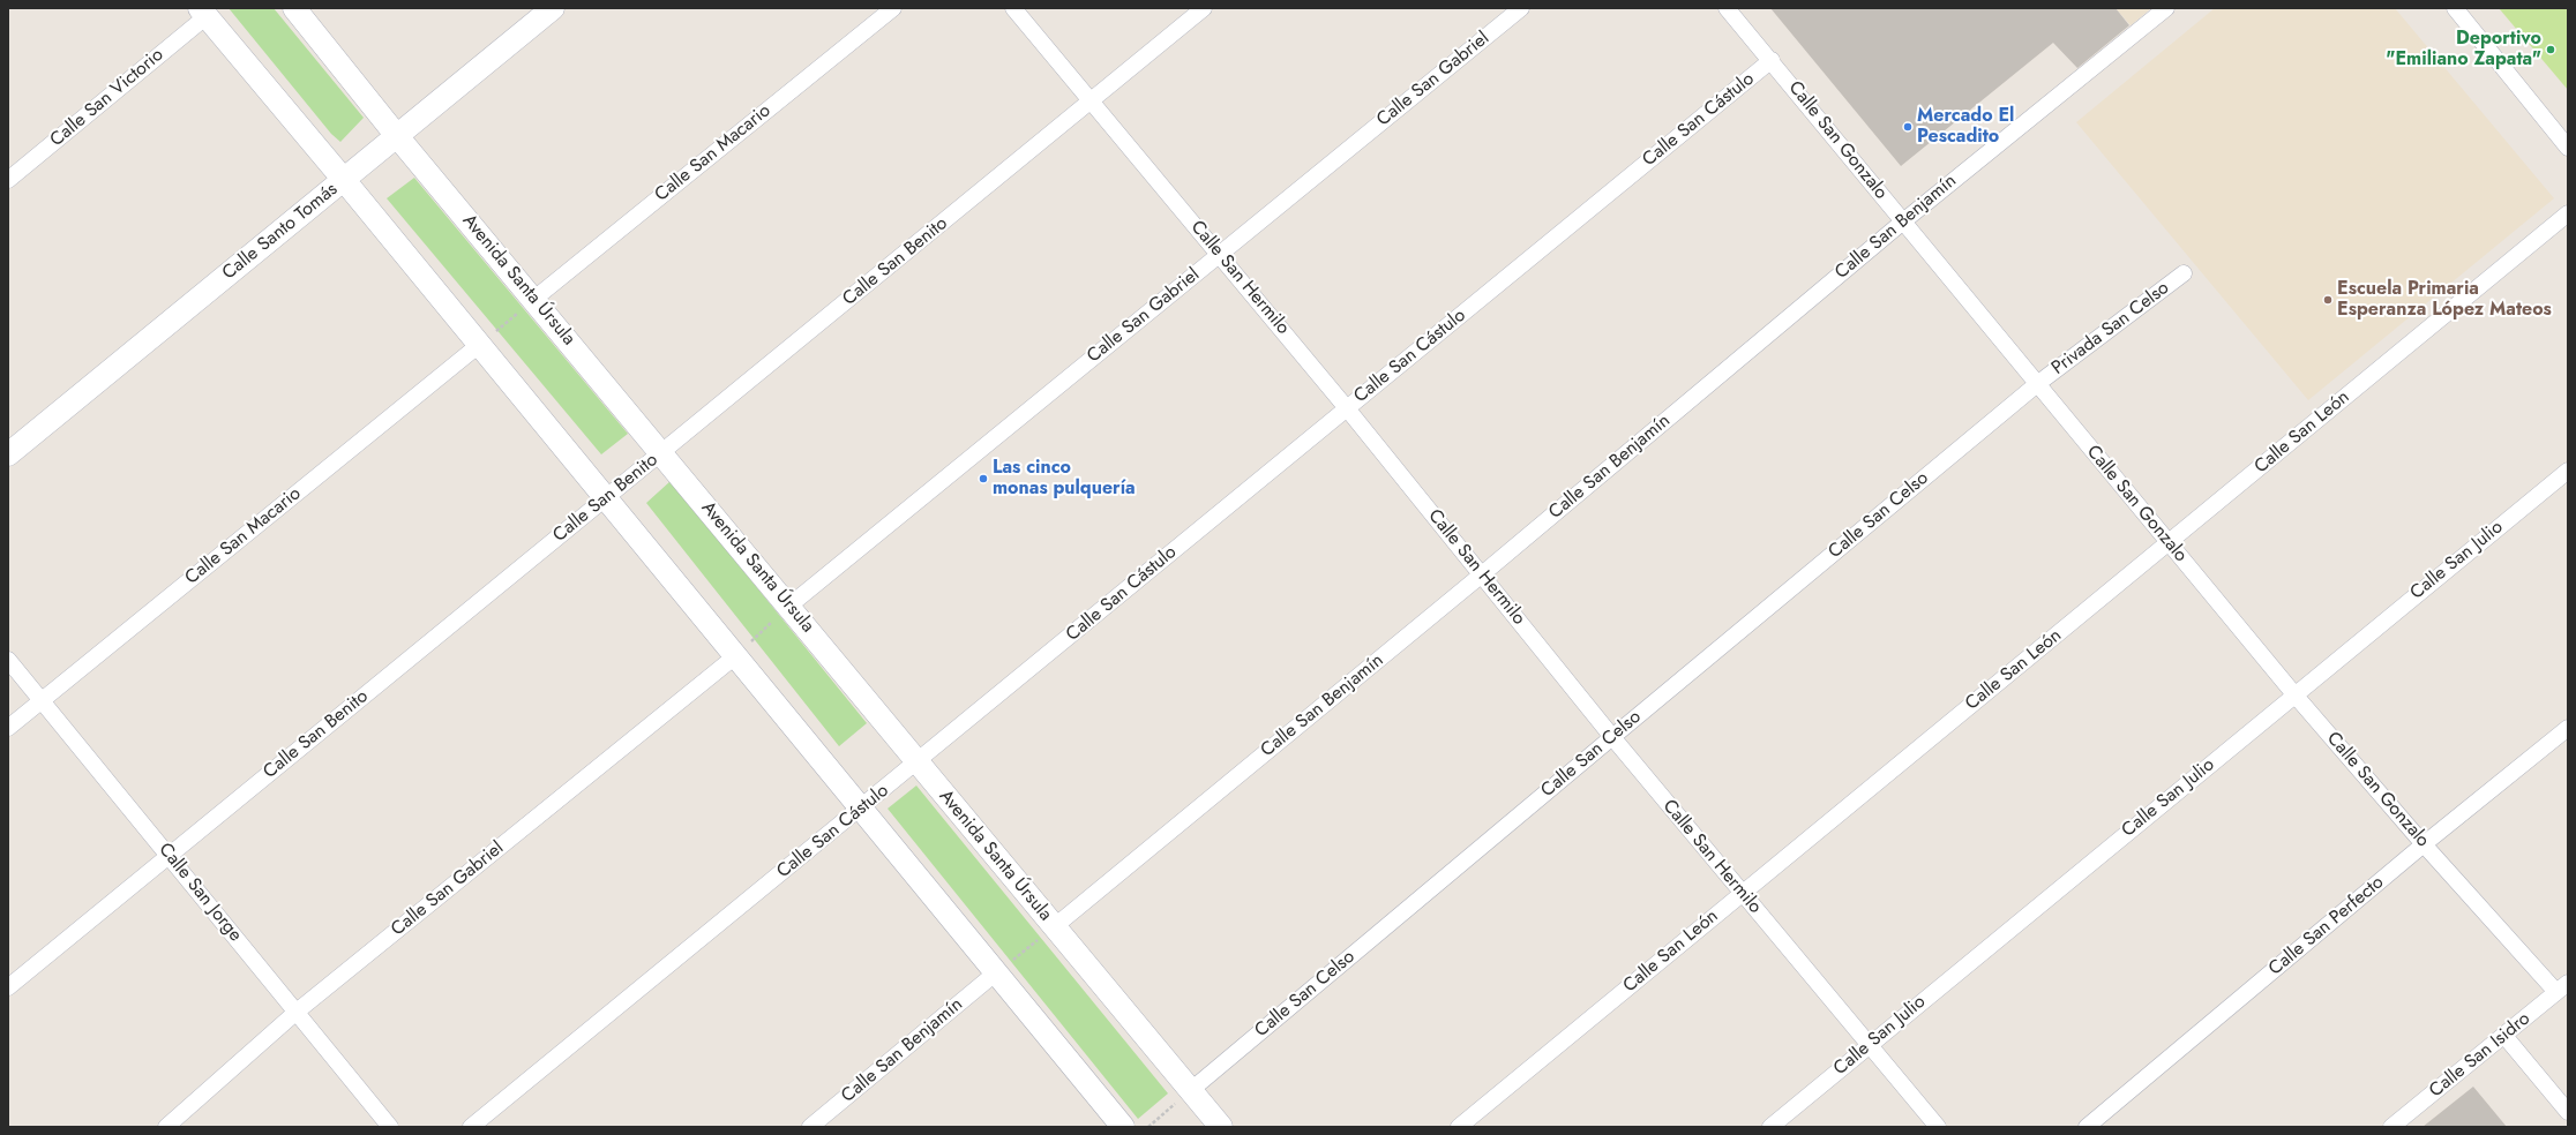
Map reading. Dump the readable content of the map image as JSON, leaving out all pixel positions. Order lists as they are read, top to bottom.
{
  "streets": {
    "street": [
      "Calle San Gabriel",
      "Calle San Victorio",
      "Calle San Cástulo",
      "Calle San Gonzalo",
      "Calle San Macario",
      "Calle San Benjamín",
      "Calle Santo Tomás",
      "Calle San Benito",
      "Calle San Hermilo",
      "Avenida Santa Úrsula",
      "Privada San Celso",
      "Calle San León",
      "Calle San Celso",
      "Calle San Julio",
      "Calle San Jorge",
      "Calle San Perfecto",
      "Calle San Isidro"
    ]
  },
  "crossings": [
    ["Calle San Gabriel", "Calle San Hermilo"],
    ["Calle San Gabriel", "Avenida Santa Úrsula"],
    ["Calle San Gabriel", "Calle San Jorge"],
    ["Calle San Cástulo", "Calle San Gonzalo"],
    ["Calle San Cástulo", "Calle San Hermilo"],
    ["Calle San Cástulo", "Avenida Santa Úrsula"],
    ["Calle San Gonzalo", "Calle San Benjamín"],
    ["Calle San Gonzalo", "Privada San Celso"],
    ["Calle San Gonzalo", "Calle San León"],
    ["Calle San Gonzalo", "Calle San Celso"],
    ["Calle San Gonzalo", "Calle San Julio"],
    ["Calle San Gonzalo", "Calle San Perfecto"],
    ["Calle San Gonzalo", "Calle San Isidro"],
    ["Calle San Macario", "Avenida Santa Úrsula"],
    ["Calle San Macario", "Calle San Jorge"],
    ["Calle San Benjamín", "Calle San Hermilo"],
    ["Calle San Benjamín", "Avenida Santa Úrsula"],
    ["Calle Santo Tomás", "Avenida Santa Úrsula"],
    ["Calle San Benito", "Calle San Hermilo"],
    ["Calle San Benito", "Avenida Santa Úrsula"],
    ["Calle San Benito", "Calle San Jorge"],
    ["Calle San Hermilo", "Calle San León"],
    ["Calle San Hermilo", "Calle San Celso"],
    ["Calle San Hermilo", "Calle San Julio"],
    ["Avenida Santa Úrsula", "Calle San Celso"],
    ["Privada San Celso", "Calle San Celso"]
  ],
  "places": [
    "Deportivo \"Emiliano Zapata\"",
    "Mercado El Pescadito",
    "Escuela Primaria Esperanza López Mateos",
    "Las cinco monas pulquería"
  ]
}
